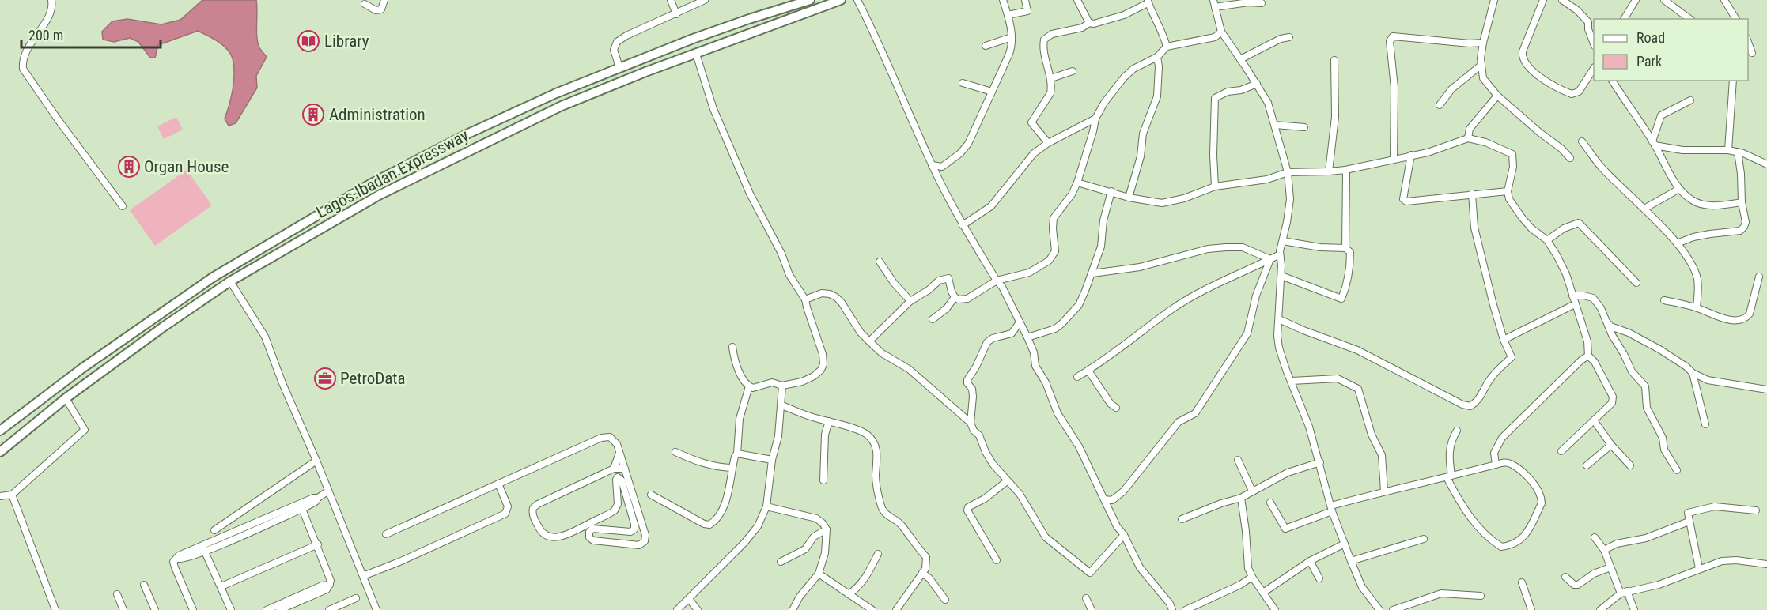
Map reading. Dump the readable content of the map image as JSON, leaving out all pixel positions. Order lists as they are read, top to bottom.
{
  "streets": {
    "highway": ["Lagos-Ibadan Expressway"]
  },
  "places": {
    "library": ["Library"],
    "building": ["Administration", "Organ House"],
    "office": ["PetroData"]
  },
  "legend": ["Road", "Park"],
  "scale_bar": "200 m"
}
